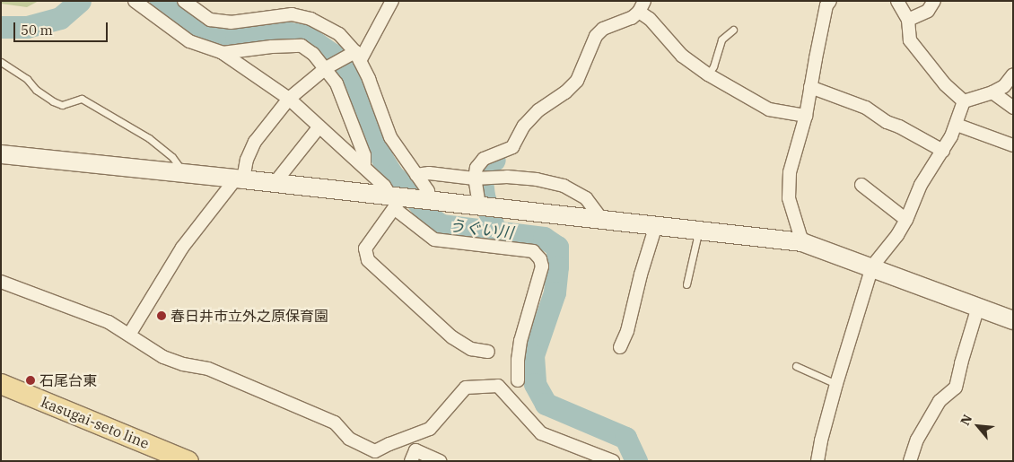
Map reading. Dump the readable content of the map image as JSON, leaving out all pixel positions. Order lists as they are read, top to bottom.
{
  "streets": {
    "main road": ["kasugai-seto line"]
  },
  "water": ["うぐい川"],
  "places": ["春日井市立外之原保育園", "石尾台東"],
  "scale_bar": "50 m",
  "north": "top left"
}
